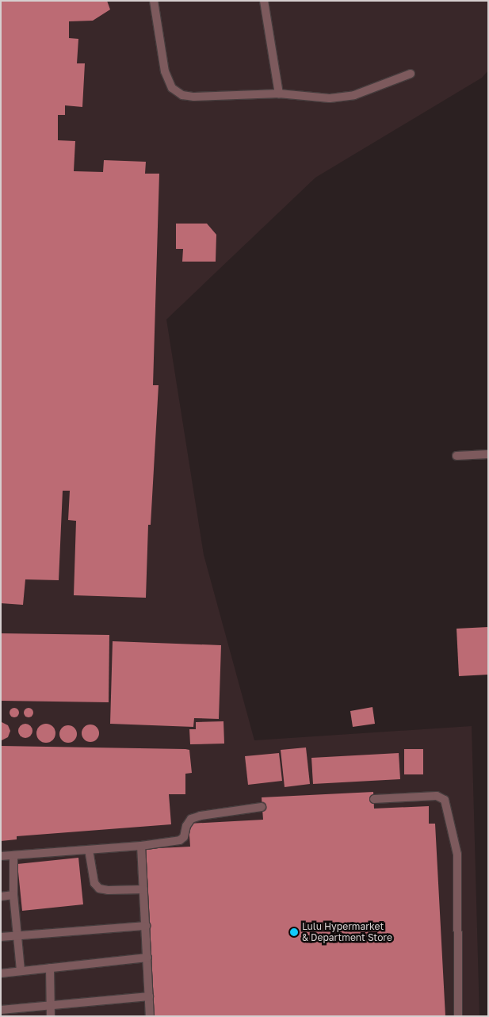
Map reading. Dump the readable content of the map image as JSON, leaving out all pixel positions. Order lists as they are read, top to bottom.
{
  "places": ["Lulu Hypermarket & Department Store"]
}
